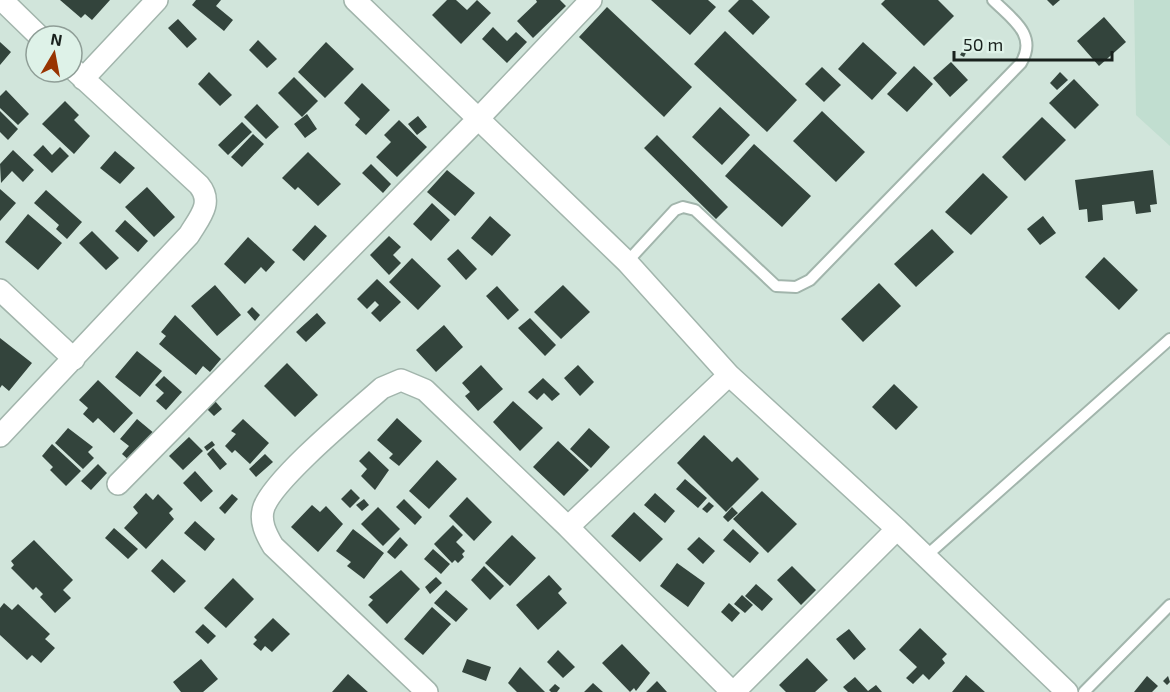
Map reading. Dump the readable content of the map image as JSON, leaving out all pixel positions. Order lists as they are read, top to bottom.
{
  "scale_bar": "50 m",
  "north": "top"
}
